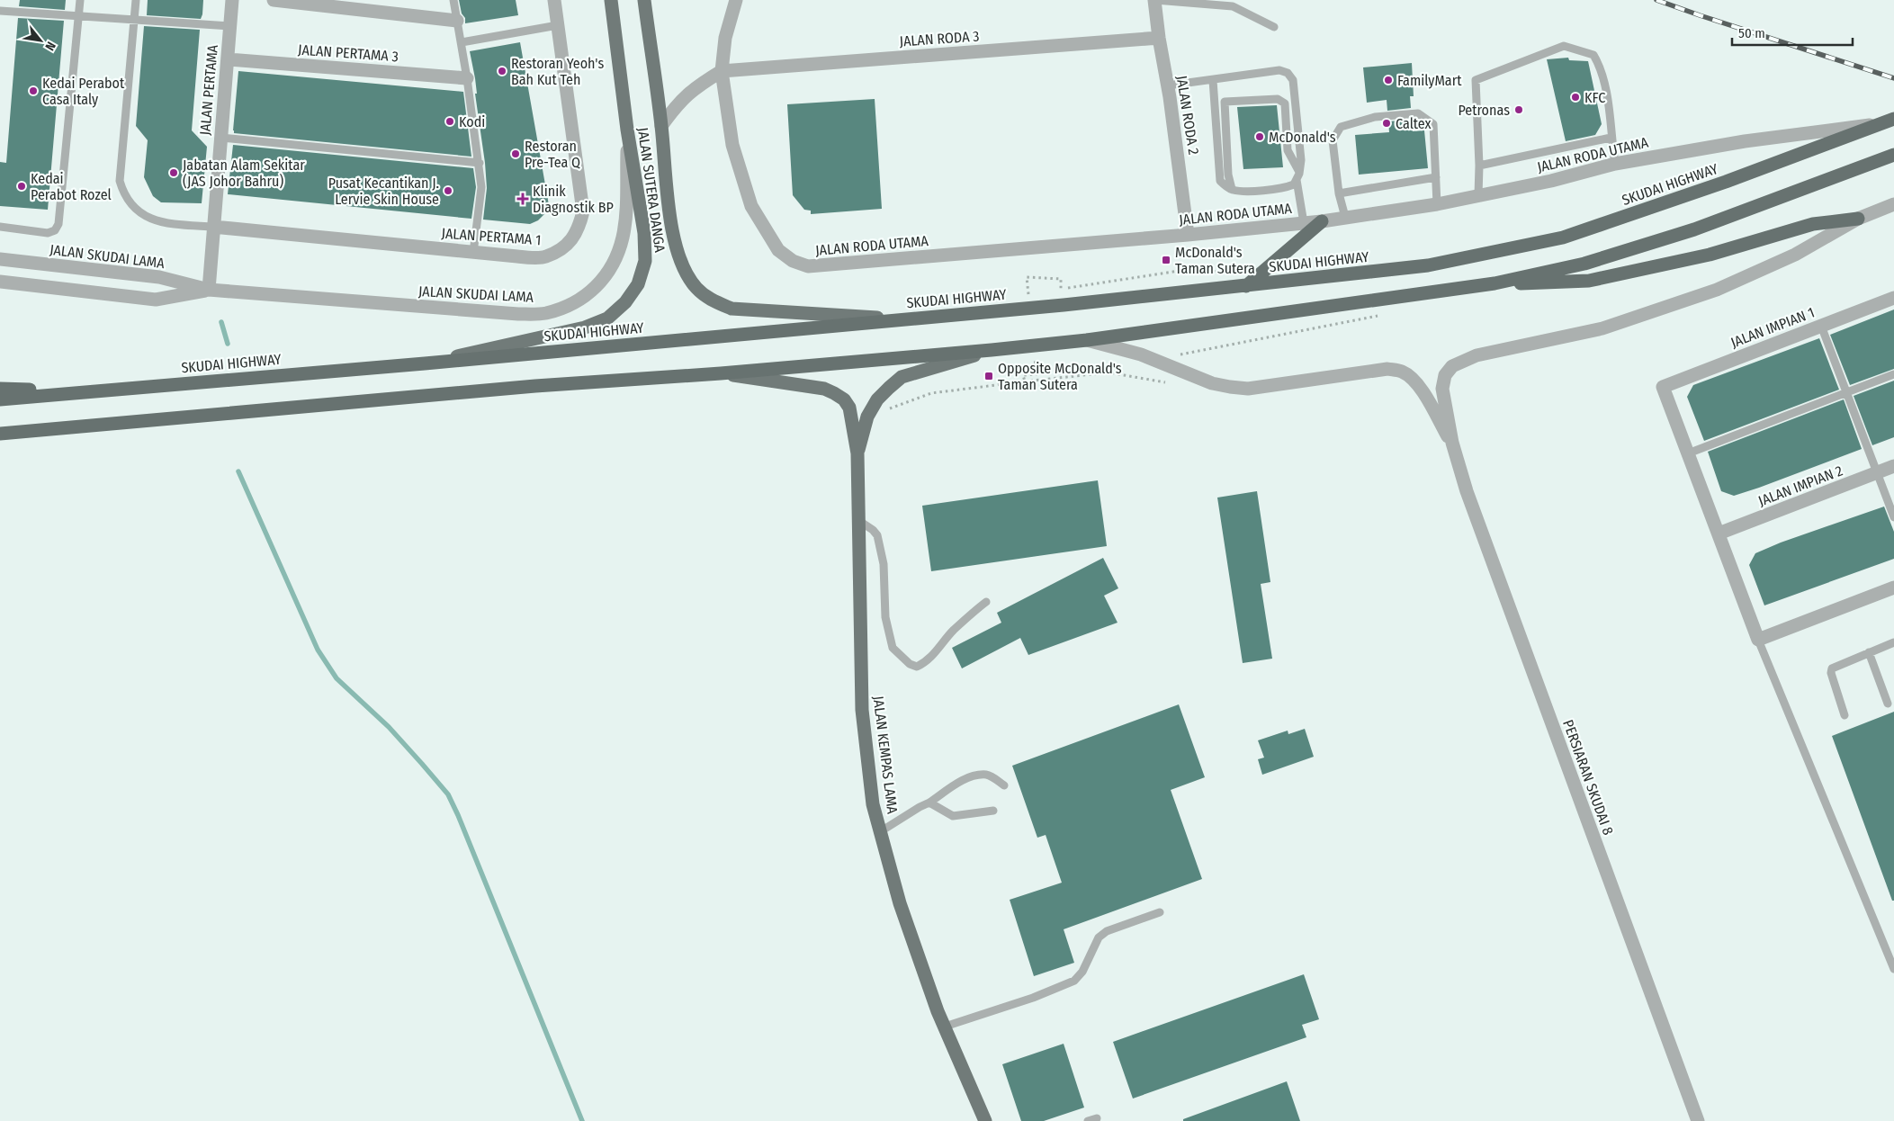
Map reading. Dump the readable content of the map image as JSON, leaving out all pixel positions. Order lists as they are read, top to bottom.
{
  "streets": {
    "highway": ["SKUDAI HIGHWAY"],
    "main road": ["JALAN SUTERA DANGA", "JALAN KEMPAS LAMA"],
    "street": [
      "JALAN RODA 3",
      "JALAN PERTAMA 3",
      "JALAN PERTAMA",
      "JALAN RODA 2",
      "JALAN RODA UTAMA",
      "JALAN PERTAMA 1",
      "JALAN SKUDAI LAMA",
      "JALAN IMPIAN 1",
      "JALAN IMPIAN 2",
      "PERSIARAN SKUDAI 8"
    ]
  },
  "crossings": [
    ["JALAN RODA 3", "JALAN RODA 2"],
    ["JALAN RODA 3", "JALAN RODA UTAMA"],
    ["JALAN PERTAMA 3", "JALAN PERTAMA"],
    ["JALAN PERTAMA", "JALAN PERTAMA 1"],
    ["JALAN PERTAMA", "JALAN SKUDAI LAMA"],
    ["JALAN RODA 2", "JALAN RODA UTAMA"],
    ["JALAN RODA UTAMA", "SKUDAI HIGHWAY"],
    ["SKUDAI HIGHWAY", "JALAN SUTERA DANGA"],
    ["JALAN SUTERA DANGA", "JALAN SKUDAI LAMA"]
  ],
  "places": {
    "other": [
      "Restoran Yeoh's Bah Kut Teh",
      "FamilyMart",
      "Kedai Perabot Casa Italy",
      "KFC",
      "Petronas",
      "Kodi",
      "Caltex",
      "McDonald's",
      "Restoran Pre-Tea Q",
      "Jabatan Alam Sekitar (JAS Johor Bahru)",
      "Kedai Perabot Rozel",
      "Pusat Kecantikan J. Lervie Skin House"
    ],
    "health": ["Klinik Diagnostik BP"],
    "transit": ["McDonald's Taman Sutera", "Opposite McDonald's Taman Sutera"]
  },
  "scale_bar": "50 m",
  "north": "bottom right"
}
